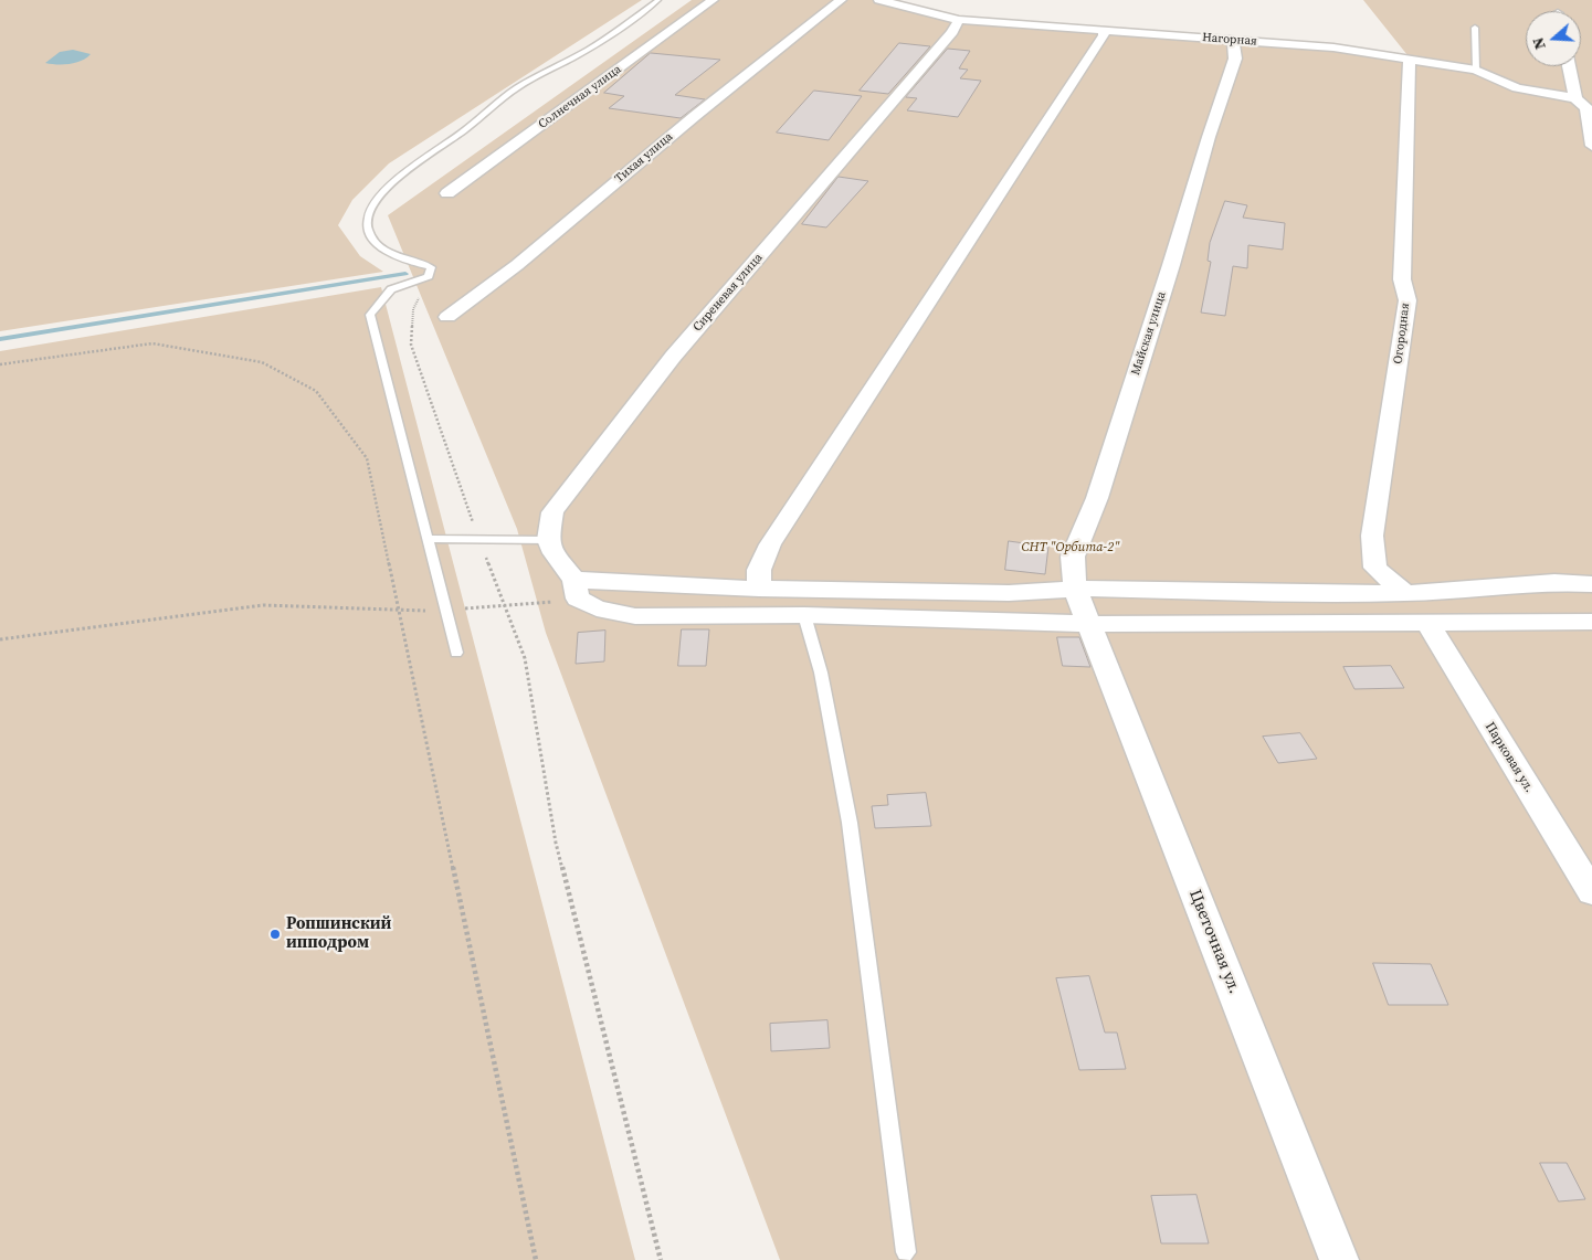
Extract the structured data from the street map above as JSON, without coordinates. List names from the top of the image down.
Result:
{
  "streets": {
    "street": [
      "Нагорная",
      "Солнечная улица",
      "Тихая улица",
      "Сиреневая улица",
      "Майская улица",
      "Огородная",
      "Парковая ул.",
      "Цветочная ул."
    ]
  },
  "crossings": [
    ["Нагорная", "Сиреневая улица"],
    ["Нагорная", "Майская улица"],
    ["Нагорная", "Огородная"],
    ["Майская улица", "Цветочная ул."]
  ],
  "parks": ["СНТ \"Орбита-2\""],
  "places": ["Ропшинский ипподром"],
  "north": "left"
}
